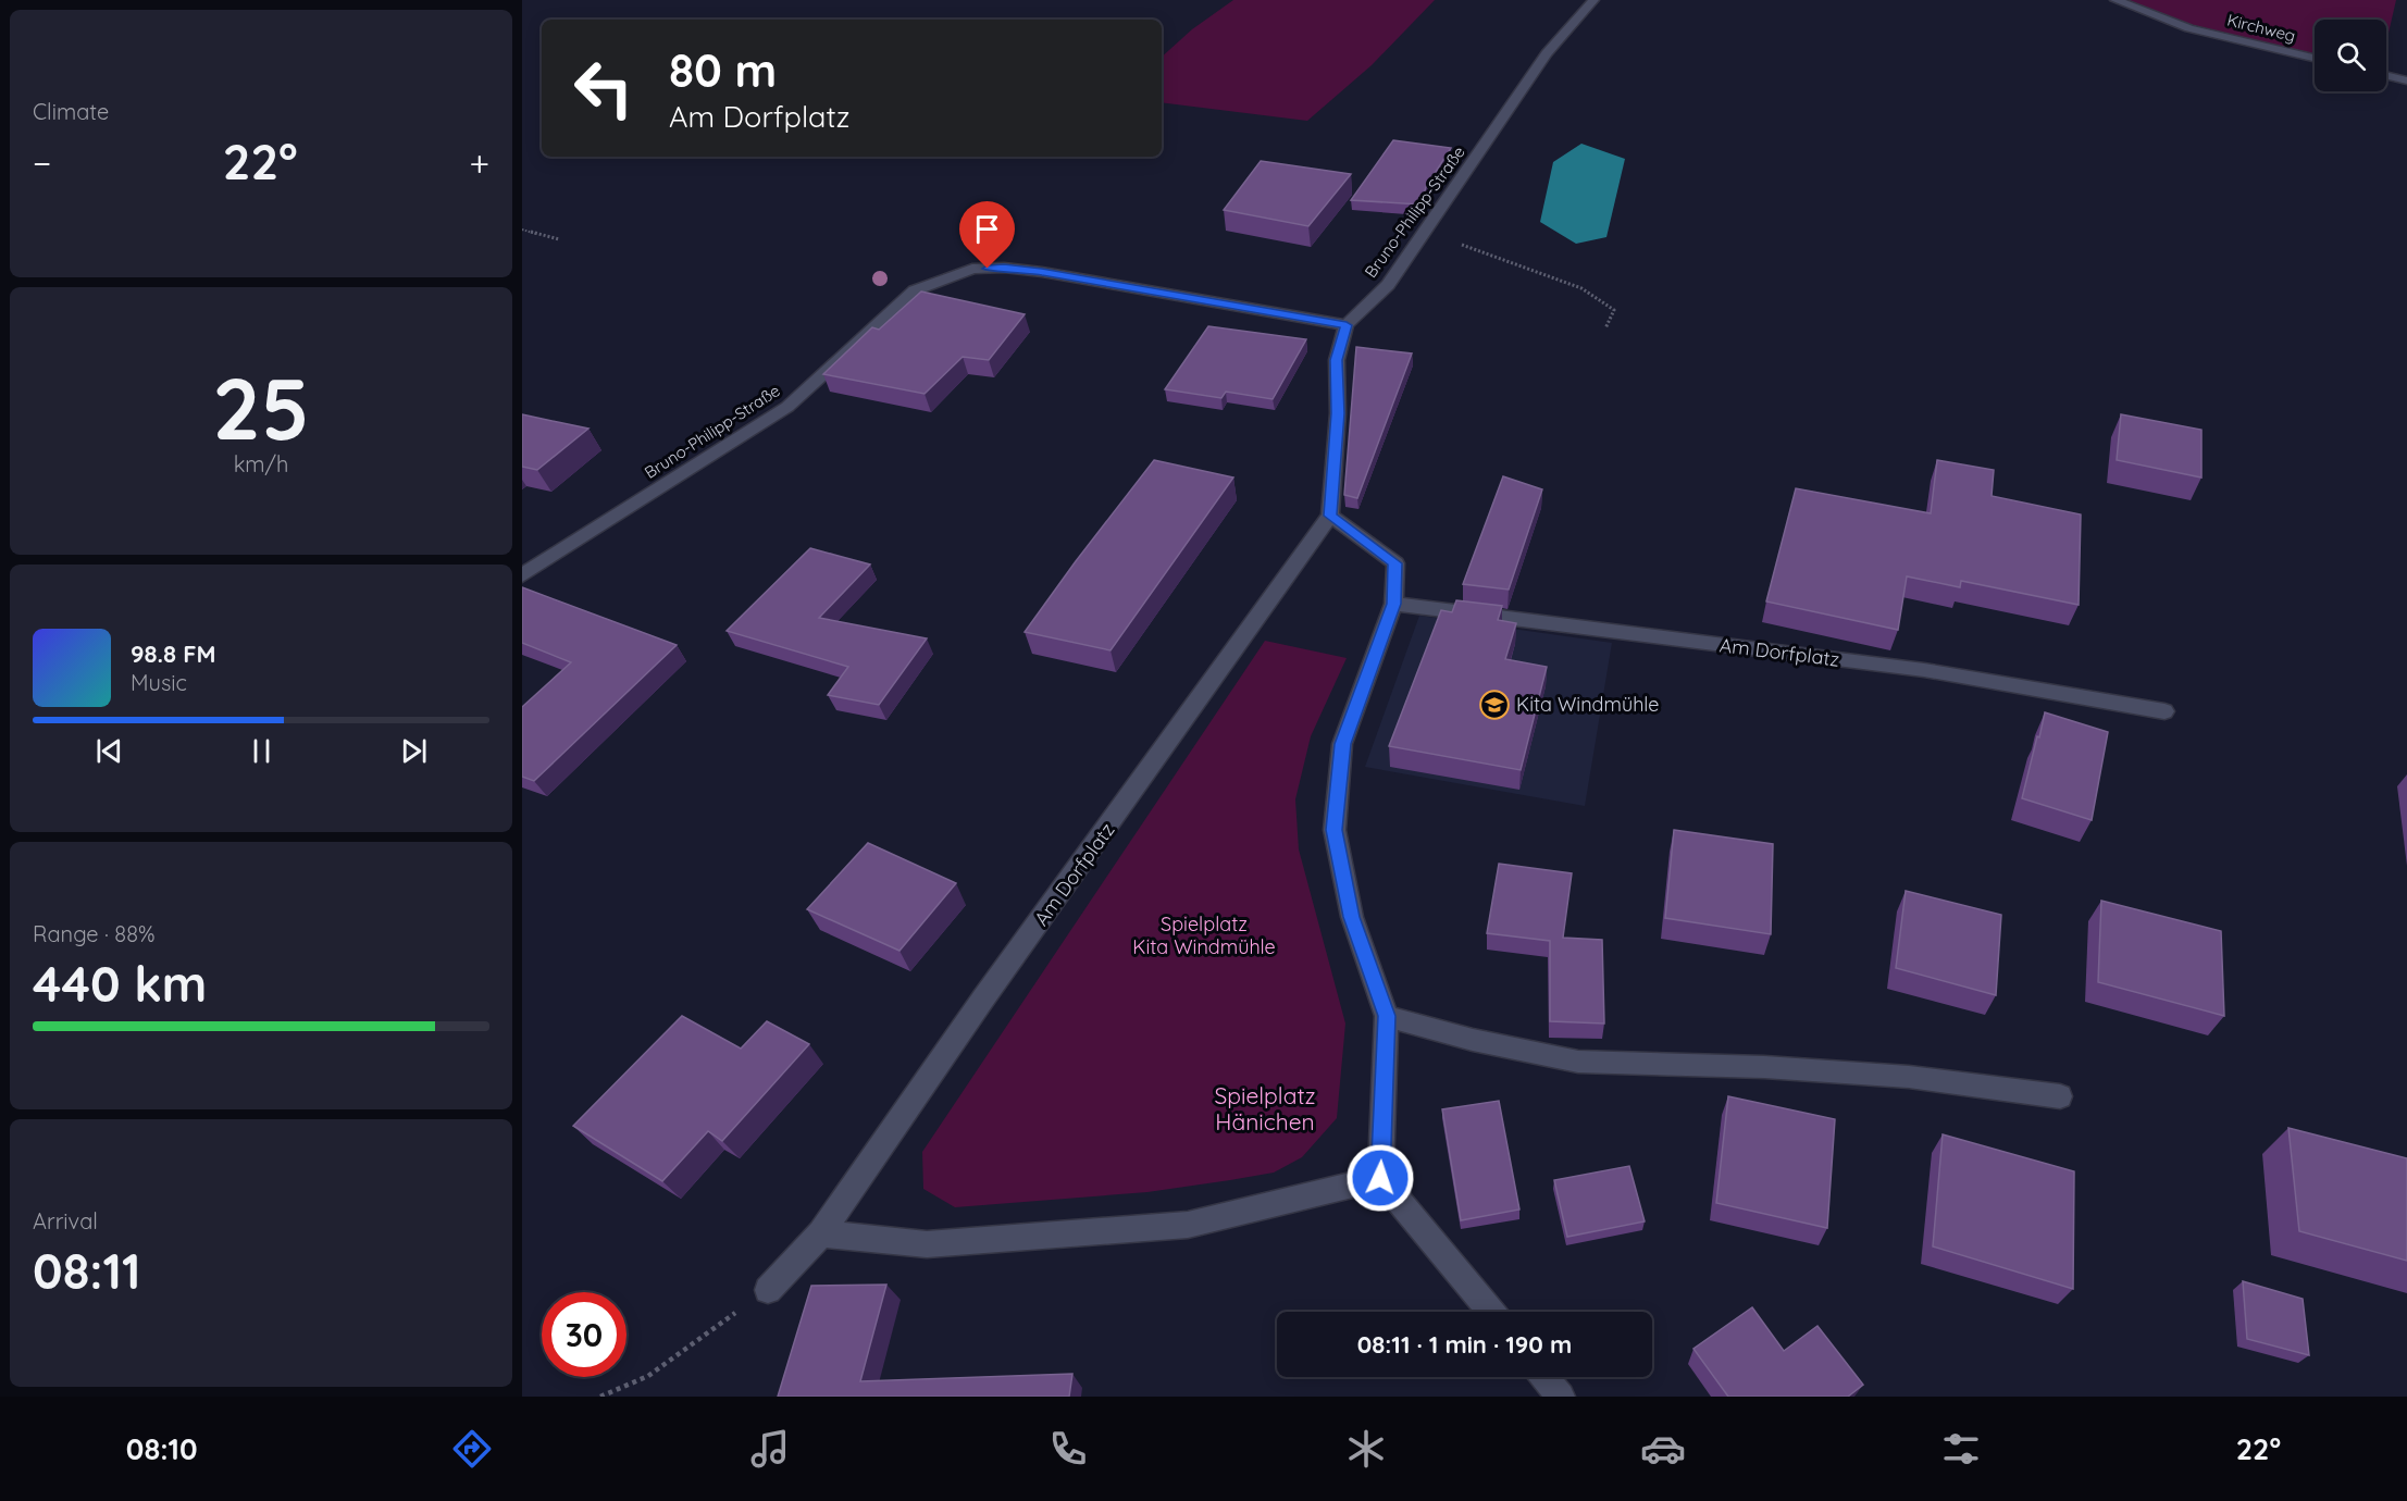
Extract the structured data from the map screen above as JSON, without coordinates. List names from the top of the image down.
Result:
{
  "streets": {
    "street": ["Kirchweg", "Bruno-Philipp-Straße", "Am Dorfplatz"]
  },
  "parks": ["Spielplatz Kita Windmühle", "Spielplatz Hänichen"],
  "places": {
    "school or university": ["Kita Windmühle"]
  },
  "page": {
    "tile": [
      "Climate",
      ["25", "km/h"],
      ["Range · 88%", "440 km"],
      ["Arrival", "08:11"]
    ],
    "turn": ["80 m", "Am Dorfplatz"],
    "heat": ["−", "22°", "+"],
    "song": ["98.8 FM", "Music"],
    "limit": "30",
    "trip": "08:11 · 1 min · 190 m",
    "tabs": ["08:10", "22°"]
  }
}
